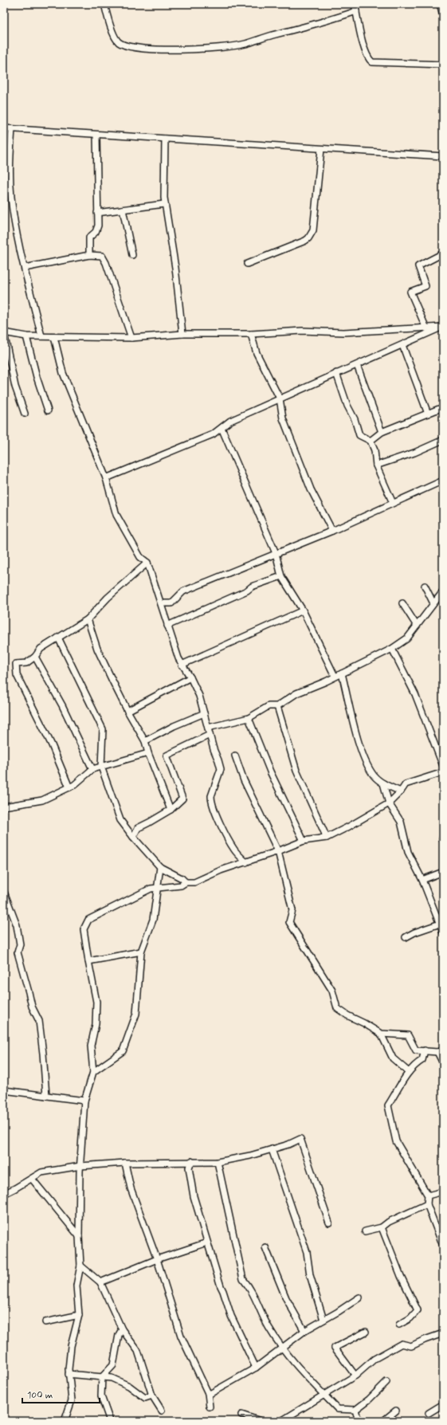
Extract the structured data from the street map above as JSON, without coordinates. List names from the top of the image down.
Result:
{
  "scale_bar": "100 m"
}
